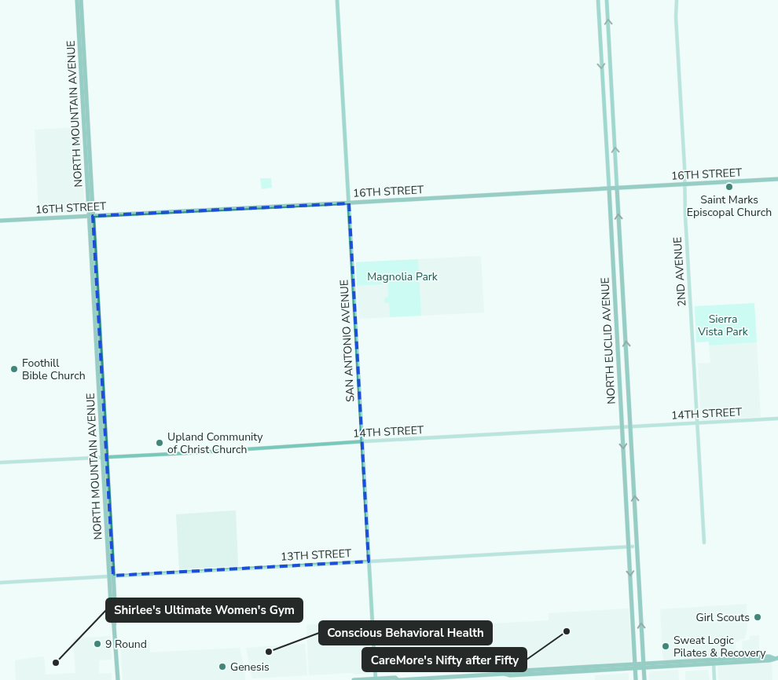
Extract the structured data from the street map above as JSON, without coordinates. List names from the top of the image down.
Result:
{
  "streets": {
    "main road": [
      "NORTH MOUNTAIN AVENUE",
      "16TH STREET",
      "SAN ANTONIO AVENUE",
      "NORTH EUCLID AVENUE"
    ],
    "street": ["2ND AVENUE", "14TH STREET", "13TH STREET"]
  },
  "crossings": [
    ["NORTH MOUNTAIN AVENUE", "16TH STREET"],
    ["NORTH MOUNTAIN AVENUE", "14TH STREET"],
    ["NORTH MOUNTAIN AVENUE", "13TH STREET"],
    ["16TH STREET", "2ND AVENUE"],
    ["16TH STREET", "SAN ANTONIO AVENUE"],
    ["16TH STREET", "NORTH EUCLID AVENUE"],
    ["2ND AVENUE", "14TH STREET"],
    ["SAN ANTONIO AVENUE", "14TH STREET"],
    ["SAN ANTONIO AVENUE", "13TH STREET"],
    ["NORTH EUCLID AVENUE", "14TH STREET"],
    ["NORTH EUCLID AVENUE", "13TH STREET"]
  ],
  "parks": ["Magnolia Park", "Sierra Vista Park"],
  "places": [
    "Saint Marks Episcopal Church",
    "Foothill Bible Church",
    "Upland Community of Christ Church",
    "Girl Scouts",
    "CareMore's Nifty after Fifty",
    "9 Round",
    "Sweat Logic Pilates & Recovery",
    "Conscious Behavioral Health",
    "Shirlee's Ultimate Women's Gym",
    "Genesis"
  ]
}
